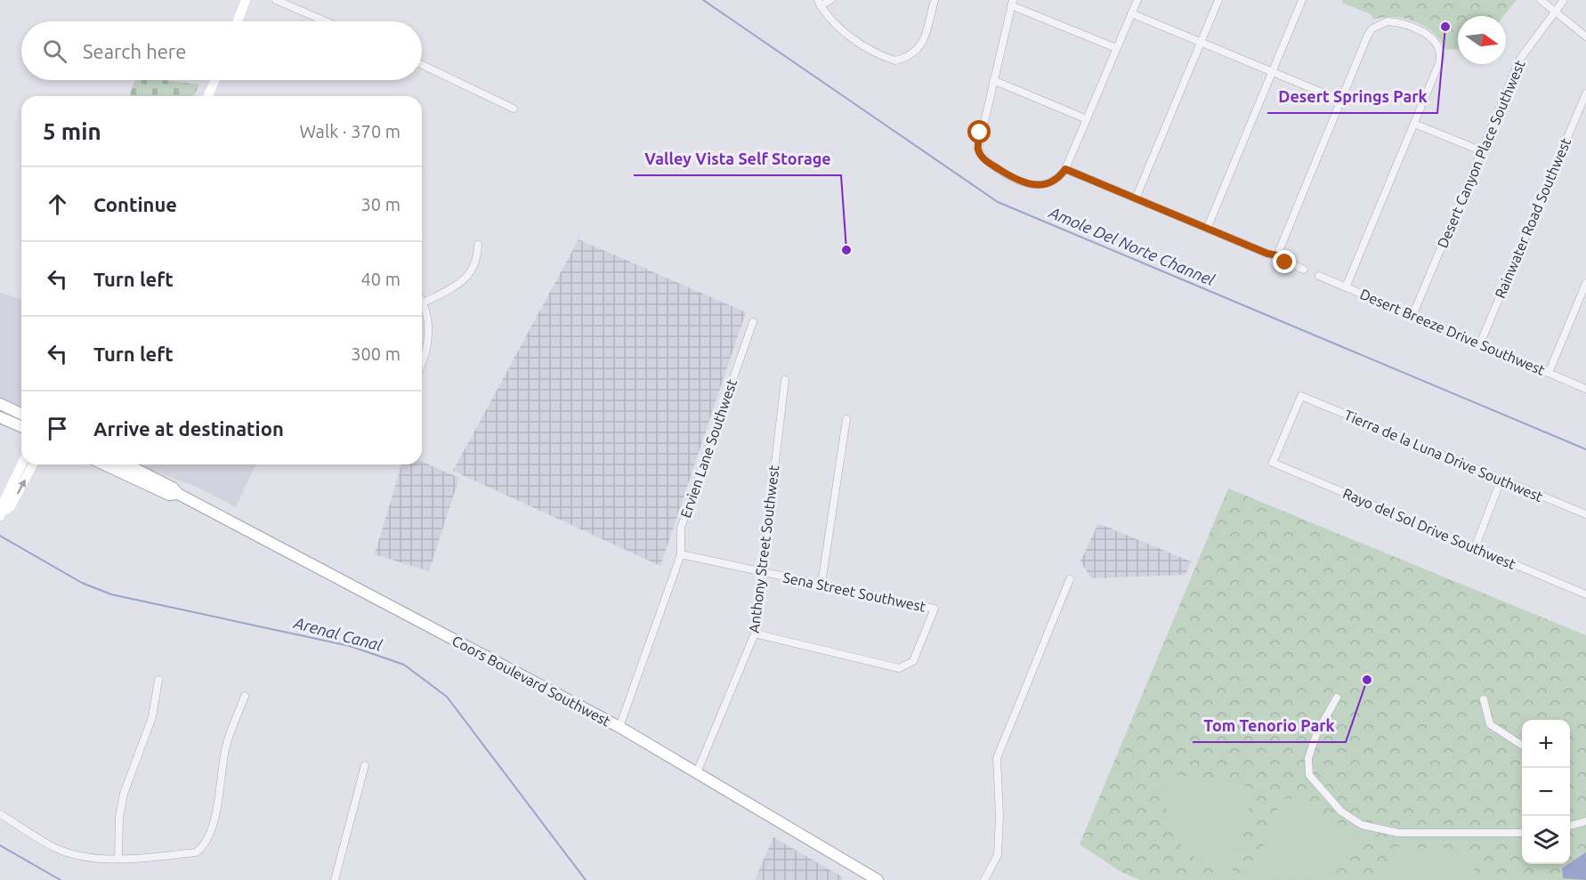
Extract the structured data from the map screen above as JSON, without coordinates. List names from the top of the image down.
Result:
{
  "streets": {
    "main road": ["Coors Boulevard Southwest"],
    "street": [
      "Desert Canyon Place Southwest",
      "Rainwater Road Southwest",
      "Desert Breeze Drive Southwest",
      "Ervien Lane Southwest",
      "Tierra de la Luna Drive Southwest",
      "Rayo del Sol Drive Southwest",
      "Anthony Street Southwest",
      "Sena Street Southwest"
    ]
  },
  "crossings": [
    ["Desert Canyon Place Southwest", "Desert Breeze Drive Southwest"],
    ["Rainwater Road Southwest", "Desert Breeze Drive Southwest"],
    ["Ervien Lane Southwest", "Sena Street Southwest"],
    ["Ervien Lane Southwest", "Coors Boulevard Southwest"],
    ["Tierra de la Luna Drive Southwest", "Rayo del Sol Drive Southwest"],
    ["Anthony Street Southwest", "Sena Street Southwest"],
    ["Anthony Street Southwest", "Coors Boulevard Southwest"]
  ],
  "water": ["Amole Del Norte Channel", "Arenal Canal"],
  "places": ["Desert Springs Park", "Valley Vista Self Storage", "Tom Tenorio Park"],
  "north": "right",
  "page": {
    "search": "Search here",
    "heading": ["5 min", "Walk · 370 m"],
    "list": [
      ["Continue", "30 m"],
      ["Turn left", "40 m"],
      ["Turn left", "300 m"],
      "Arrive at destination"
    ],
    "map_buttons": ["+", "−"]
  }
}
